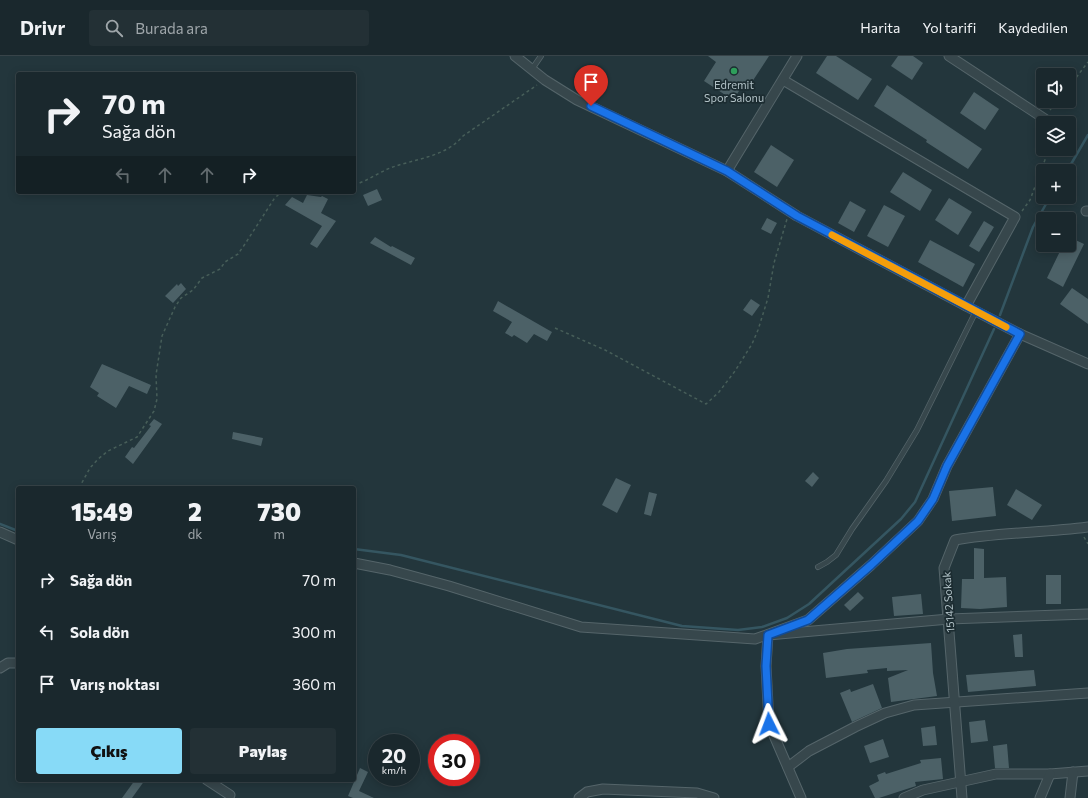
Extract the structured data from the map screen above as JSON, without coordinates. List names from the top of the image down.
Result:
{
  "streets": {
    "street": ["15142 Sokak"]
  },
  "places": ["Edremit Spor Salonu"],
  "page": {
    "header": "Drivr",
    "search": "Burada ara",
    "nav": ["Harita", "Yol tarifi", "Kaydedilen"],
    "map_buttons": ["+", "−"],
    "turn": ["70 m", "Sağa dön"],
    "eta": [
      "15:49",
      "Varış",
      "2",
      "dk",
      "730",
      "m"
    ],
    "list": [
      {
        "name": "Sağa dön",
        "value": "70 m"
      },
      {
        "name": "Sola dön",
        "value": "300 m"
      },
      {
        "name": "Varış noktası",
        "value": "360 m"
      }
    ],
    "buttons": ["Çıkış", "Paylaş"],
    "speed": "20 km/h",
    "limit": "30"
  }
}
